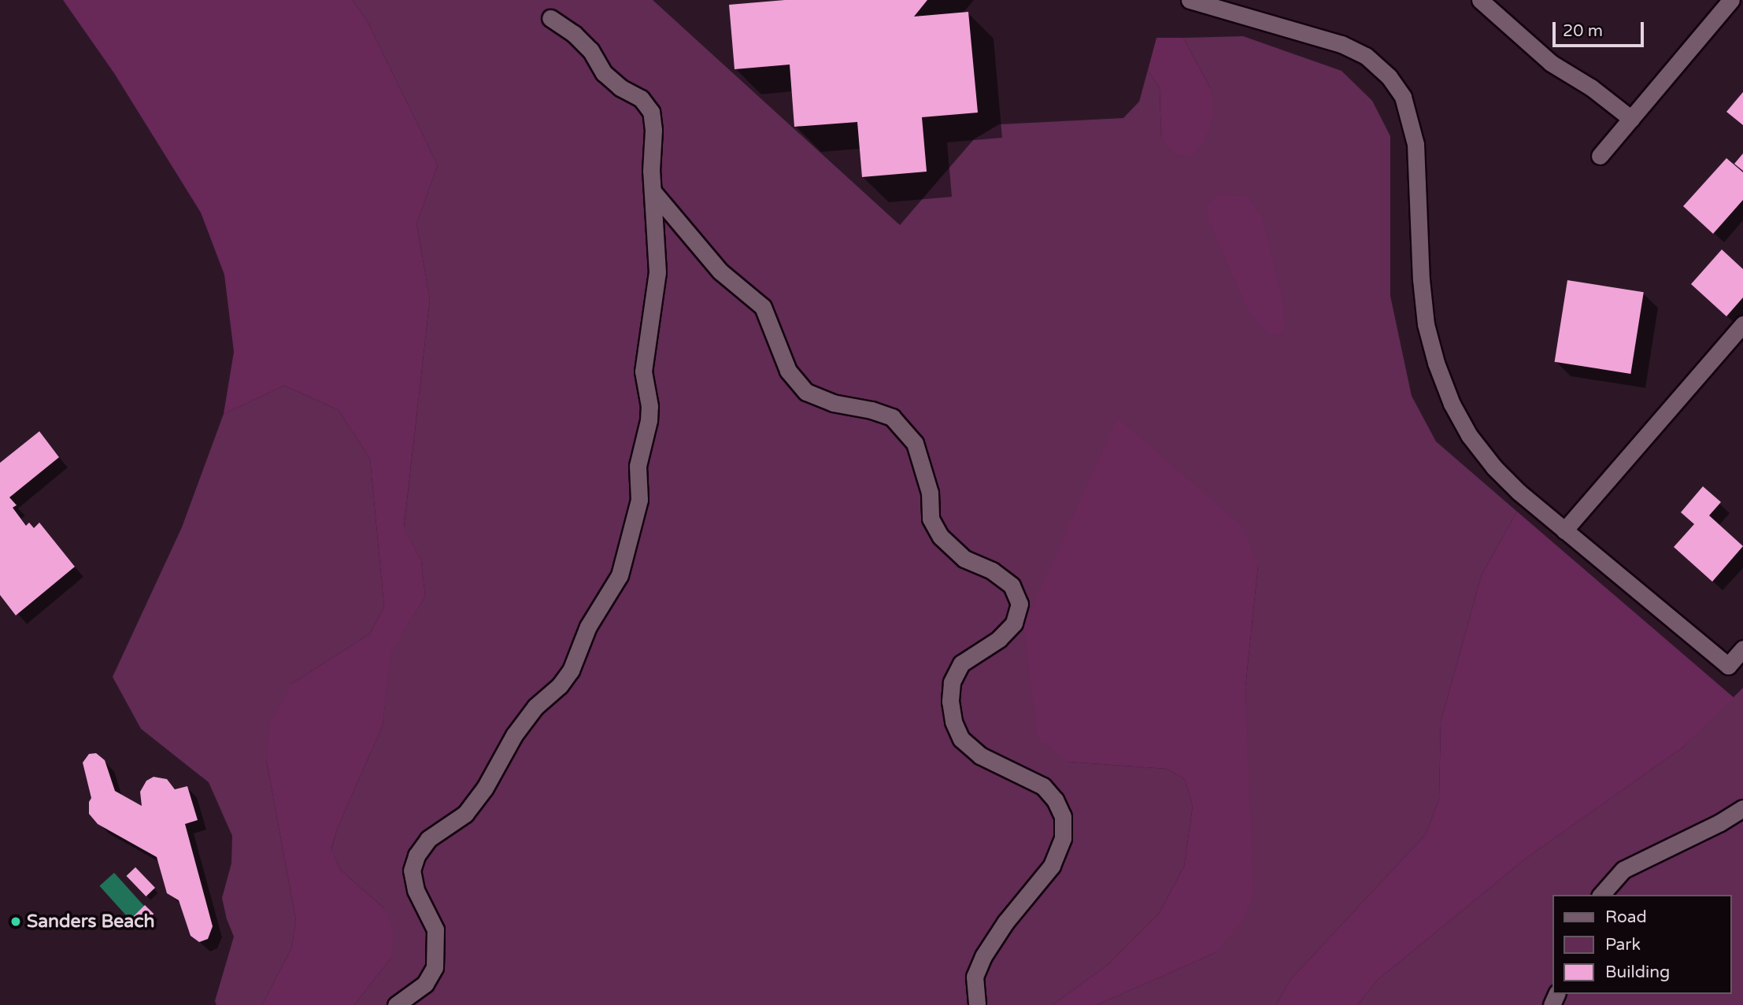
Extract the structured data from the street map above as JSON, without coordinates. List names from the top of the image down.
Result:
{
  "places": ["Sanders Beach"],
  "legend": ["Road", "Park", "Building"],
  "scale_bar": "20 m"
}
